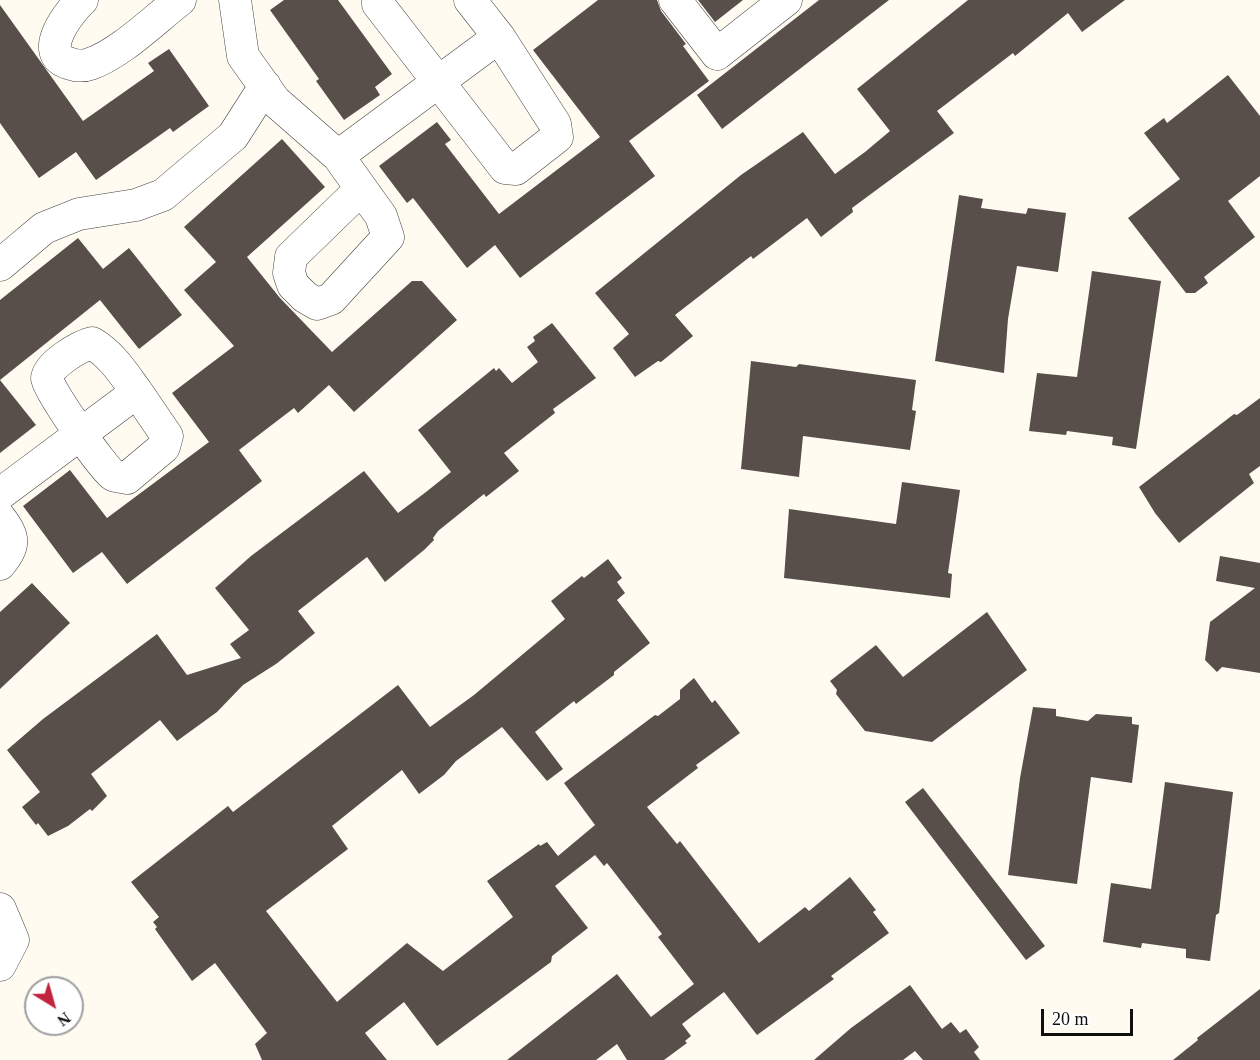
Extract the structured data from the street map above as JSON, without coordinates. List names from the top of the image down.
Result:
{
  "scale_bar": "20 m",
  "north": "bottom right"
}
